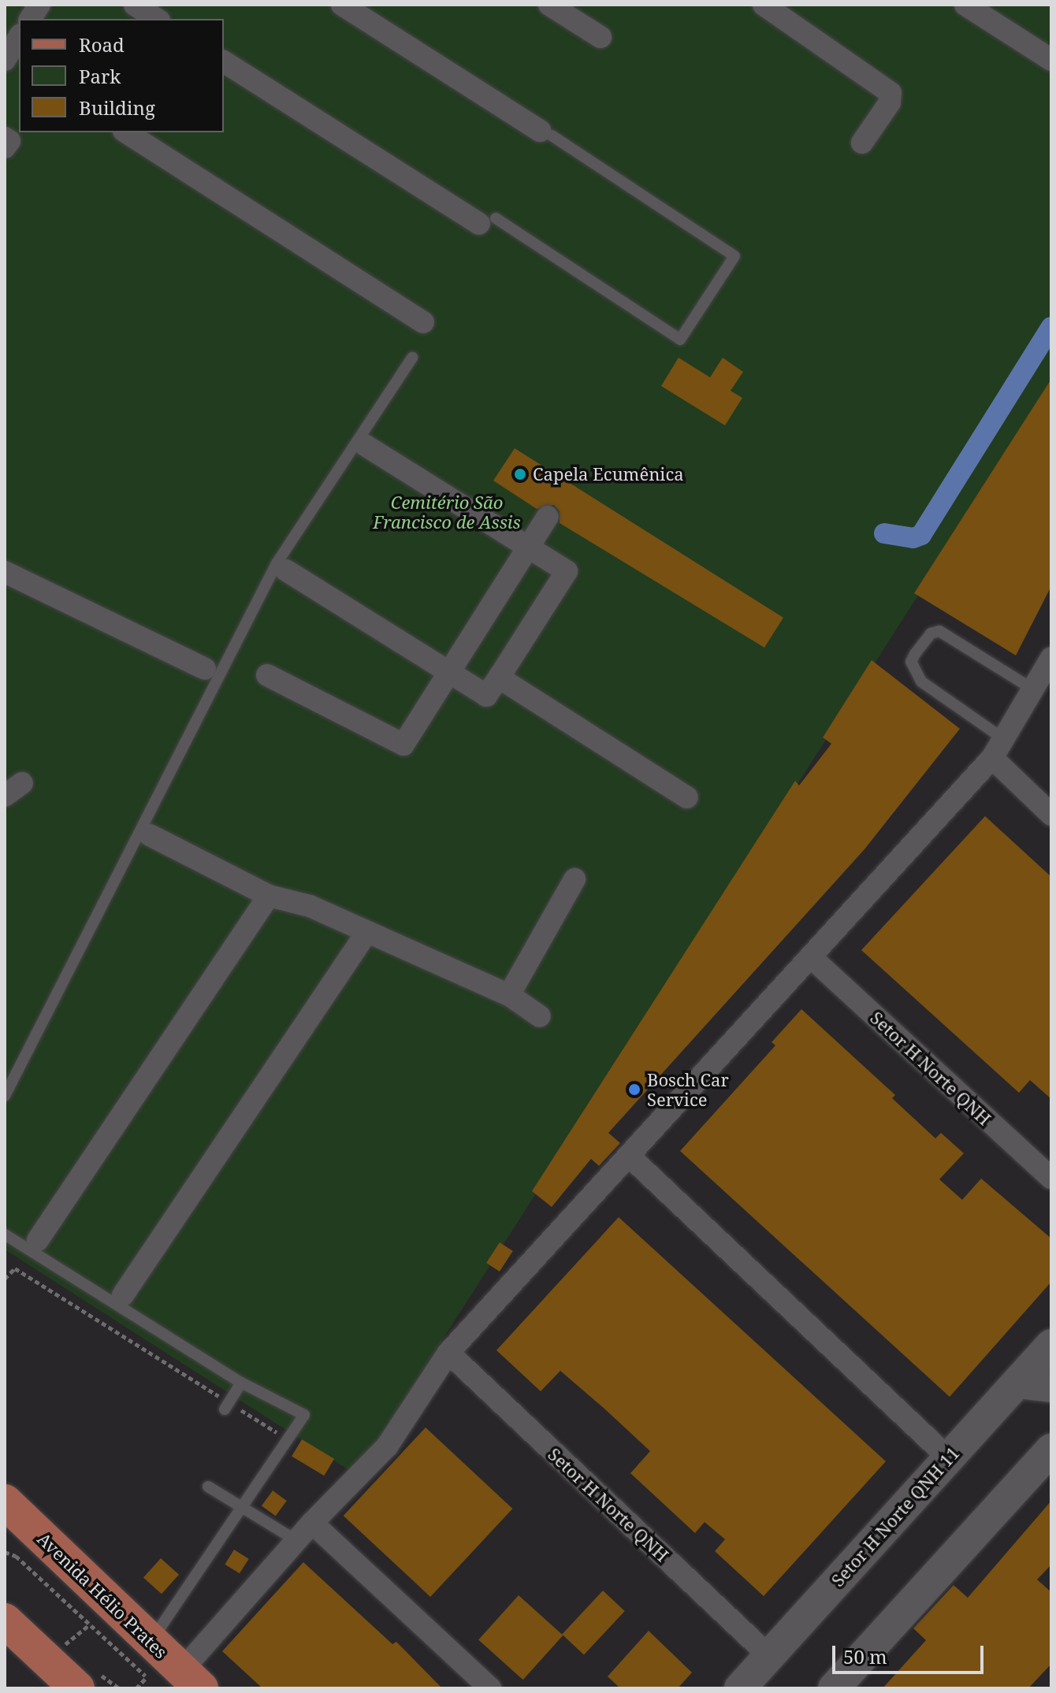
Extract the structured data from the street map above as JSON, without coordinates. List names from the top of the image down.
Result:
{
  "streets": {
    "main road": ["Avenida Hélio Prates"],
    "street": ["Setor H Norte QNH", "Setor H Norte QNH 11"]
  },
  "crossings": [
    ["Setor H Norte QNH", "Setor H Norte QNH 11"]
  ],
  "parks": ["Cemitério São Francisco de Assis"],
  "places": ["Capela Ecumênica", "Bosch Car Service"],
  "legend": ["Road", "Park", "Building"],
  "scale_bar": "50 m"
}
